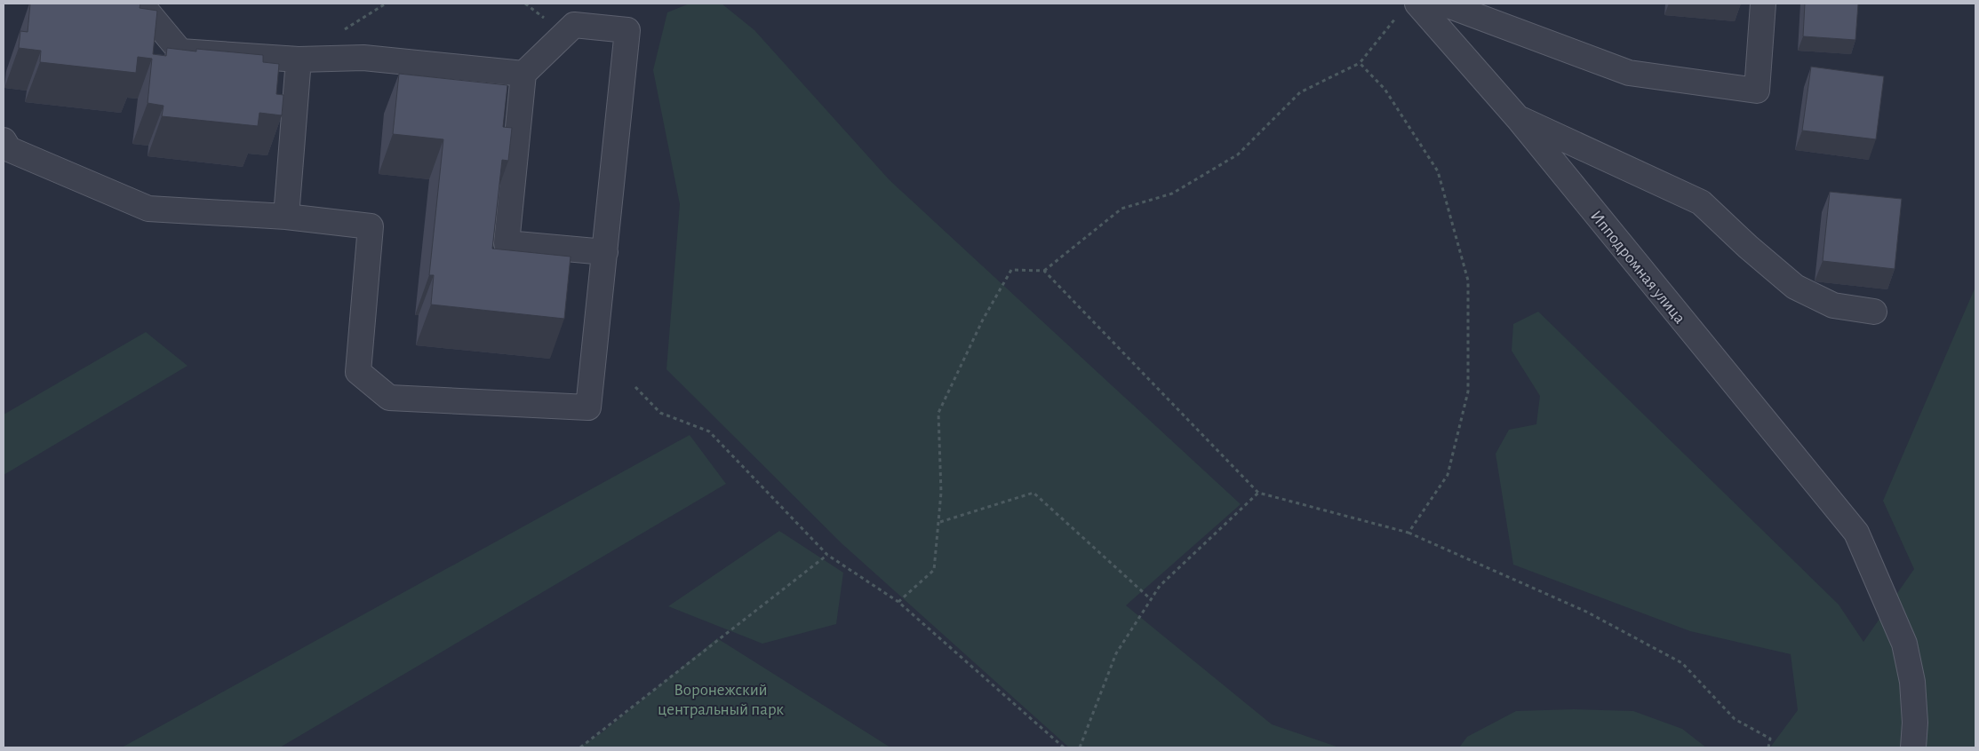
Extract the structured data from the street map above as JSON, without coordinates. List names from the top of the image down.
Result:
{
  "streets": {
    "street": ["Ипподромная улица"]
  },
  "parks": ["Воронежский центральный парк"]
}
